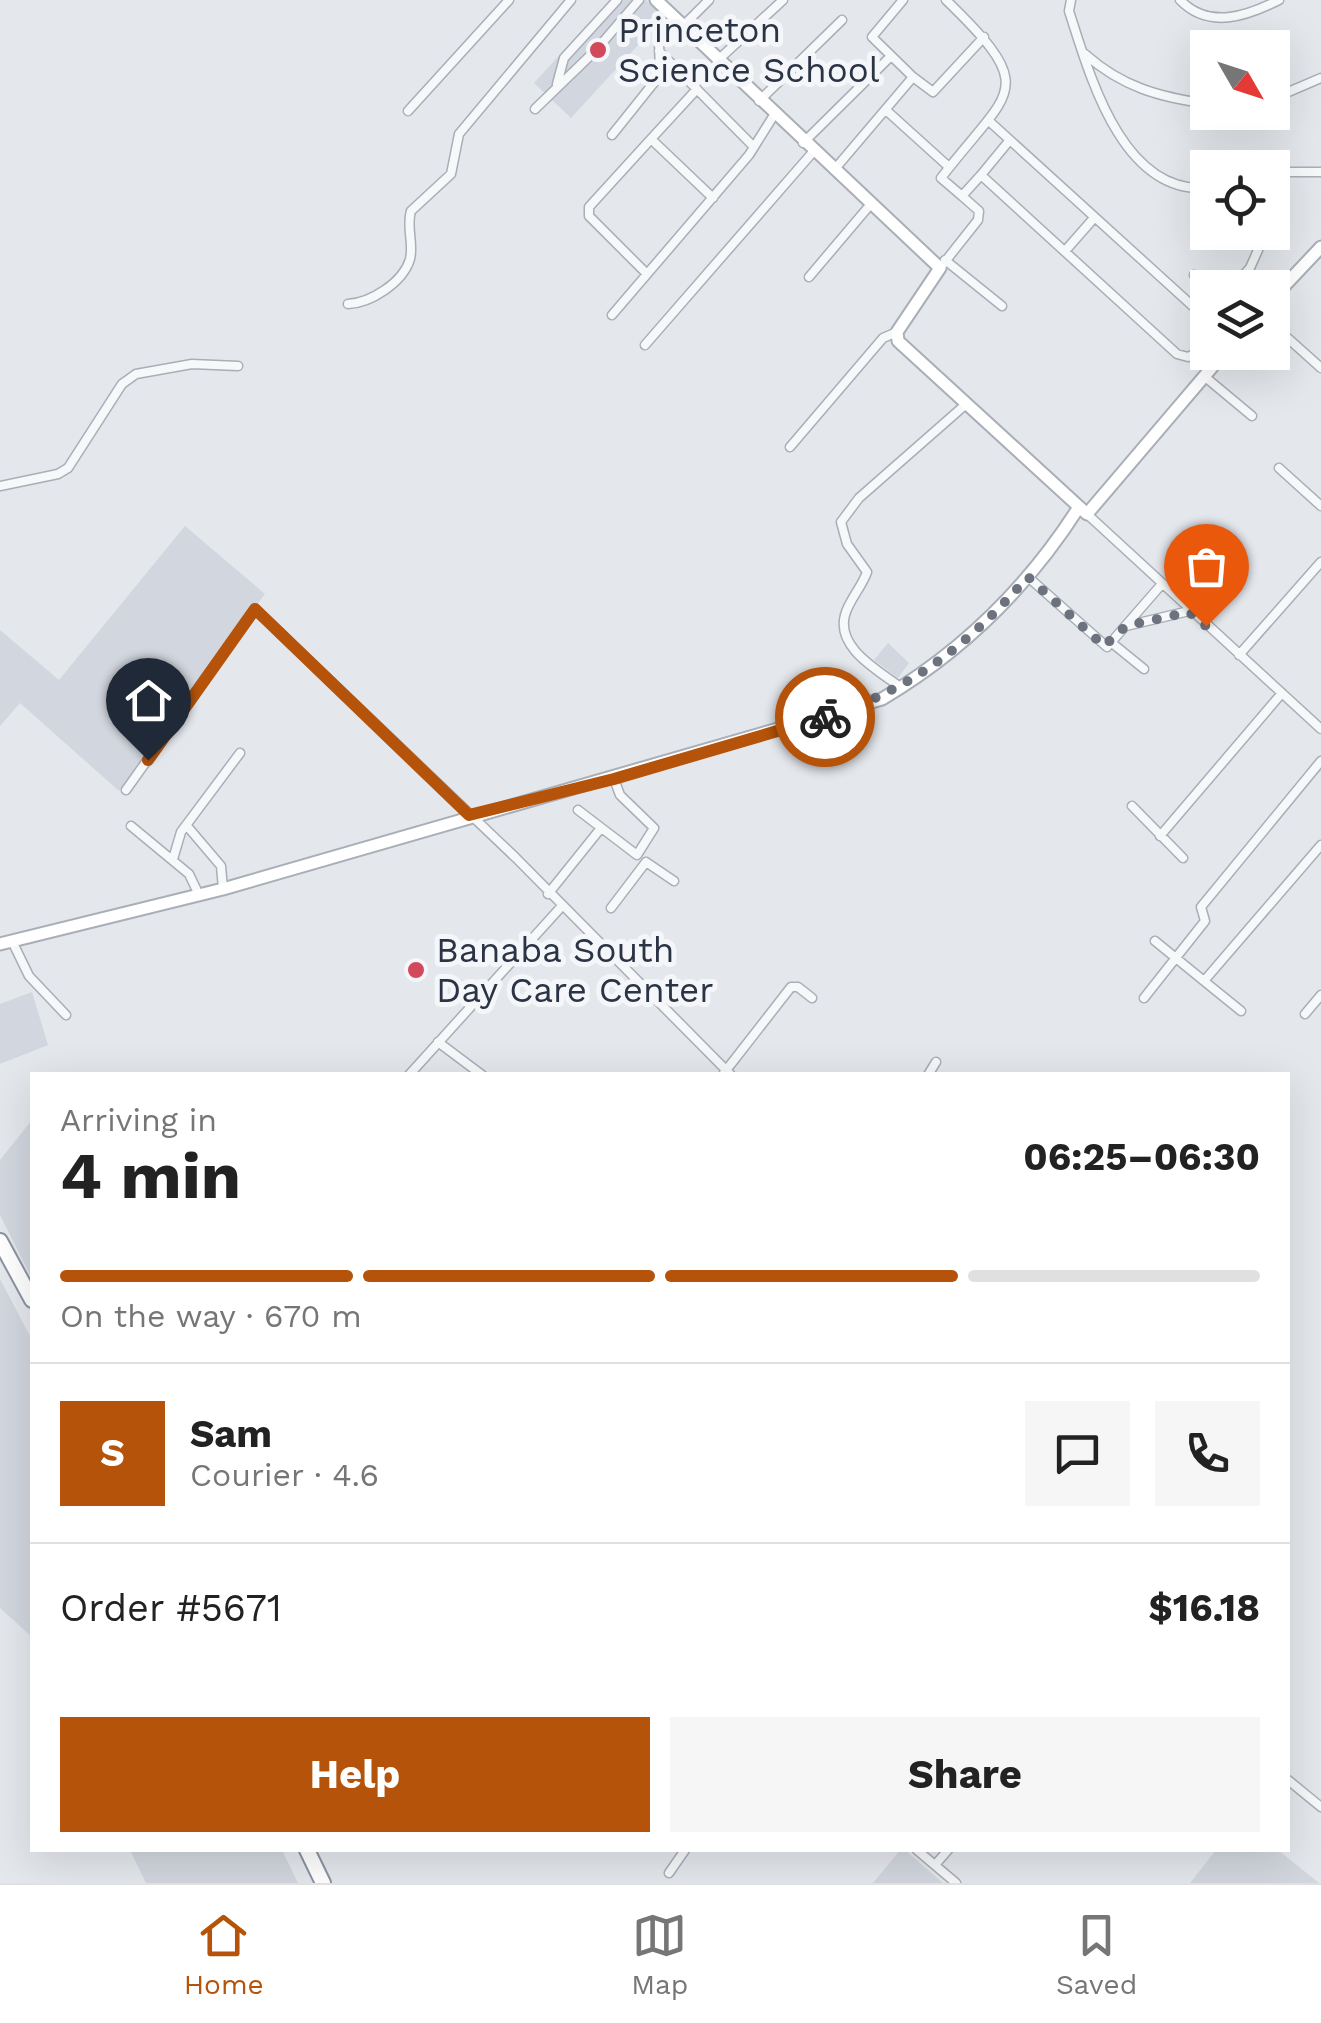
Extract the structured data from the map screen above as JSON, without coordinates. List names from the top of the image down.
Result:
{
  "places": ["Princeton Science School", "Banaba South Day Care Center"],
  "north": "bottom right",
  "page": {
    "heading": ["4 min", "Arriving in", "06:25–06:30"],
    "panel": [
      "Sam",
      "Courier · 4.6",
      "Order #5671",
      "$16.18"
    ],
    "bar": "On the way · 670 m",
    "round": "S",
    "buttons": ["Help", "Share"],
    "tabs": ["Home", "Map", "Saved"]
  }
}
